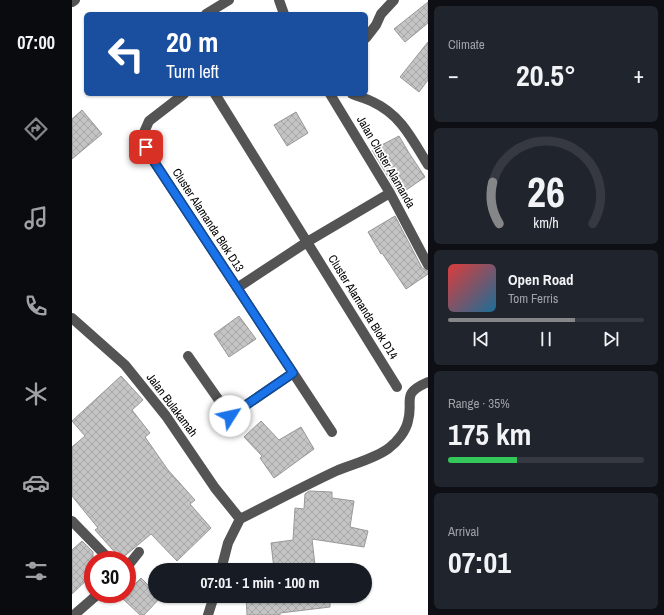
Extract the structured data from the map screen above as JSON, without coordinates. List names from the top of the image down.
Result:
{
  "streets": {
    "street": [
      "Jalan Cluster Alamanda",
      "Cluster Alamanda Blok D13",
      "Cluster Alamanda Blok D14",
      "Jalan Bulakamah"
    ]
  },
  "page": {
    "tabs": "07:00",
    "tile": [
      "Climate",
      ["Range · 35%", "175 km"],
      ["Arrival", "07:01"]
    ],
    "turn": ["20 m", "Turn left"],
    "heat": ["−", "20.5°", "+"],
    "song": ["Open Road", "Tom Ferris"],
    "limit": "30",
    "trip": "07:01 · 1 min · 100 m",
    "gauge": ["26", "km/h"]
  }
}
